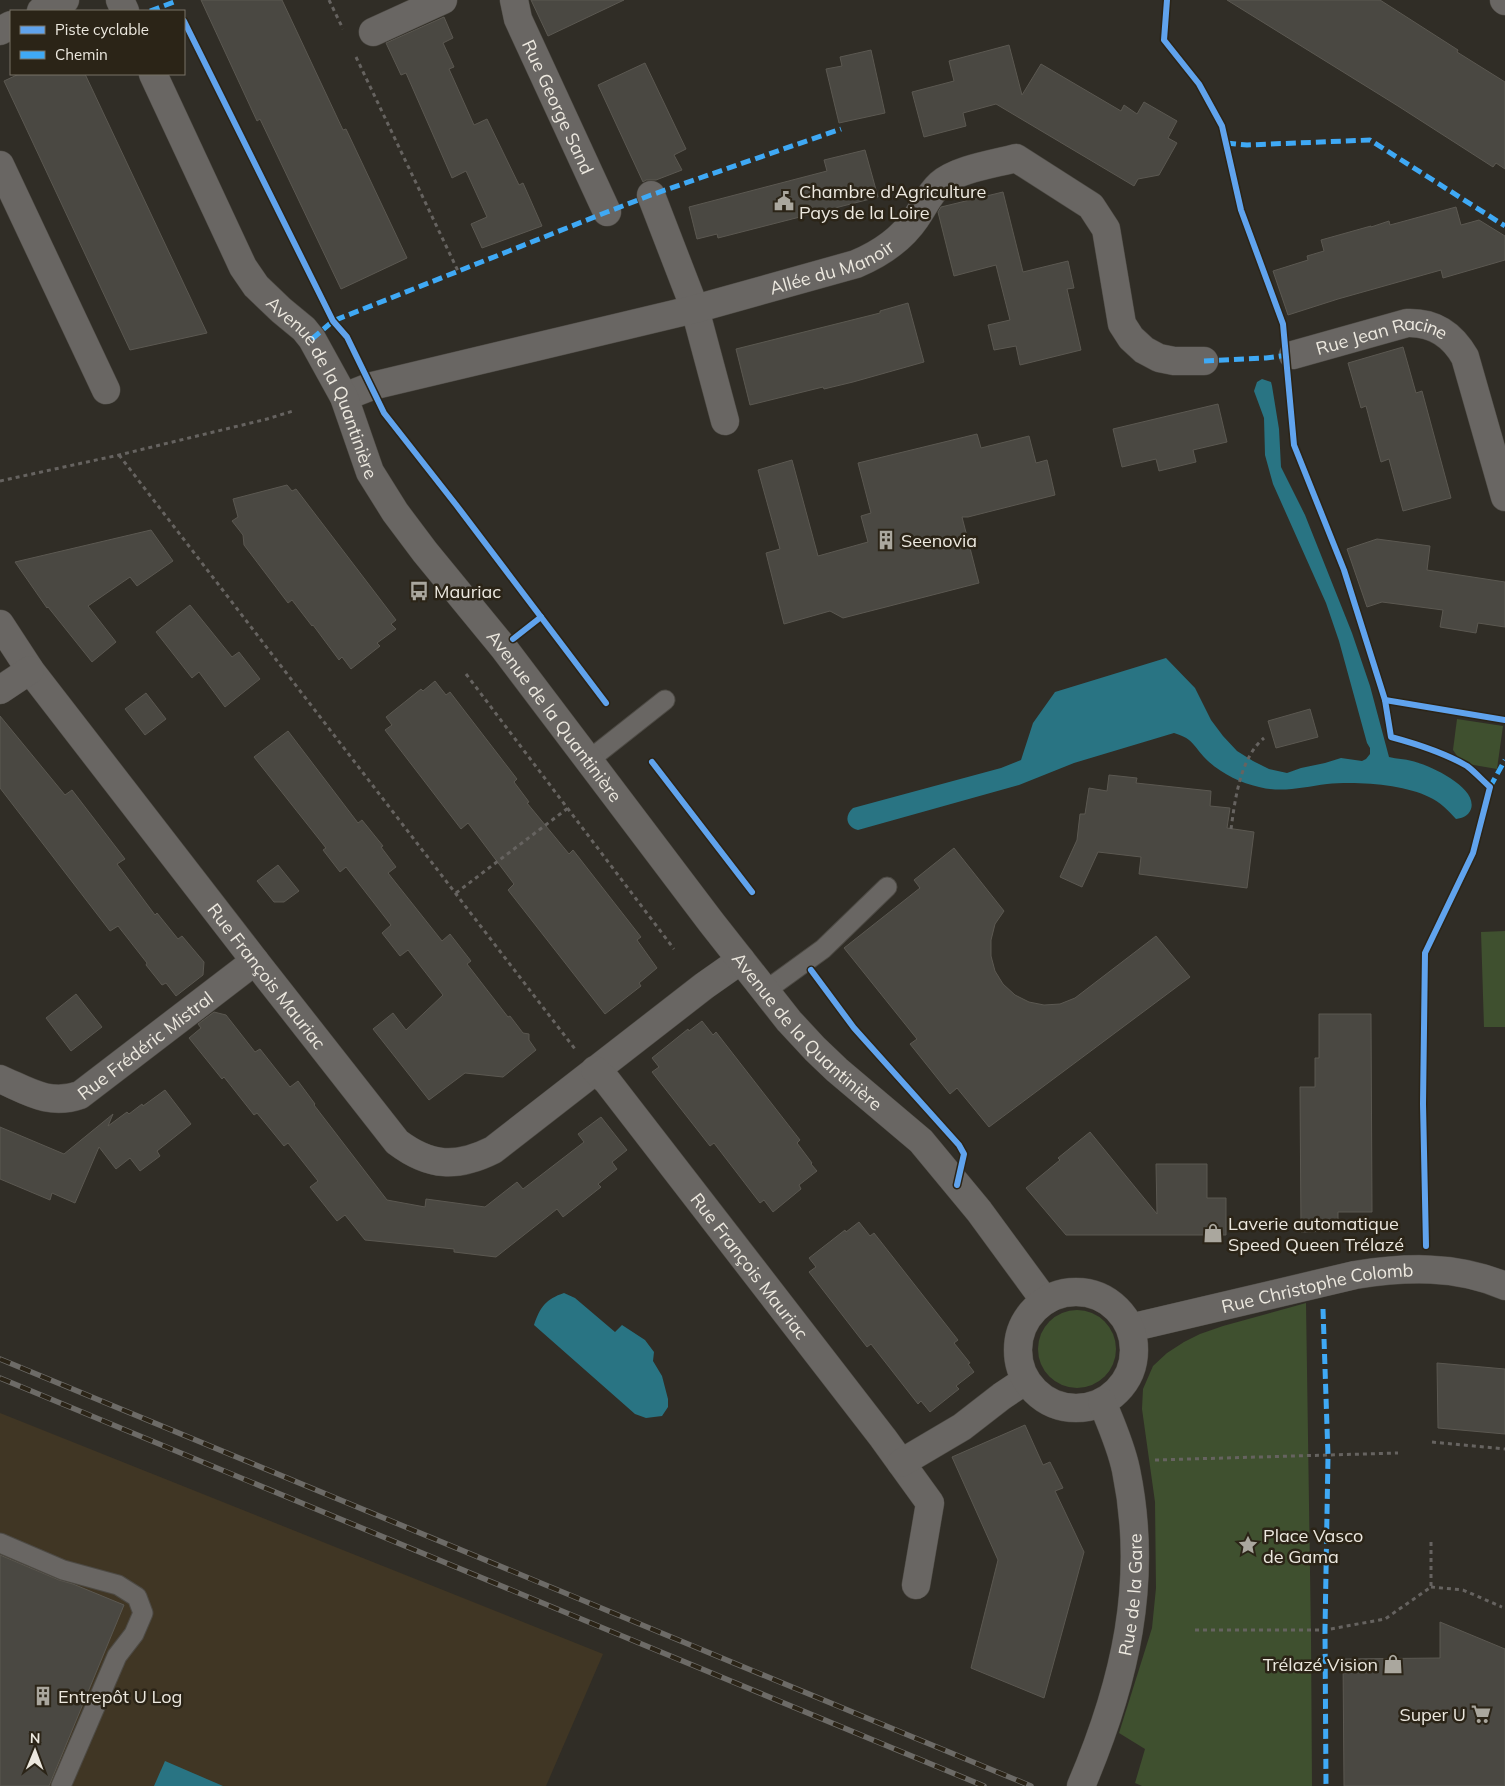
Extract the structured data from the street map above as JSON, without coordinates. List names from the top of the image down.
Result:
{
  "streets": {
    "street": [
      "Rue George Sand",
      "Allée du Manoir",
      "Rue Jean Racine",
      "Avenue de la Quantinière",
      "Rue François Mauriac",
      "Rue Frédéric Mistral",
      "Rue Christophe Colomb",
      "Rue de la Gare"
    ]
  },
  "crossings": [
    ["Avenue de la Quantinière", "Rue François Mauriac"],
    ["Avenue de la Quantinière", "Rue Christophe Colomb"],
    ["Avenue de la Quantinière", "Rue de la Gare"],
    ["Rue François Mauriac", "Rue Frédéric Mistral"],
    ["Rue Christophe Colomb", "Rue de la Gare"]
  ],
  "places": {
    "public building": ["Chambre d'Agriculture Pays de la Loire"],
    "building": ["Seenovia", "Entrepôt U Log"],
    "bus stop": ["Mauriac"],
    "shop": ["Laverie automatique Speed Queen Trélazé", "Trélazé Vision"],
    "place": ["Place Vasco de Gama"],
    "supermarket": ["Super U"]
  },
  "legend": ["Piste cyclable", "Chemin"],
  "north": "top"
}
